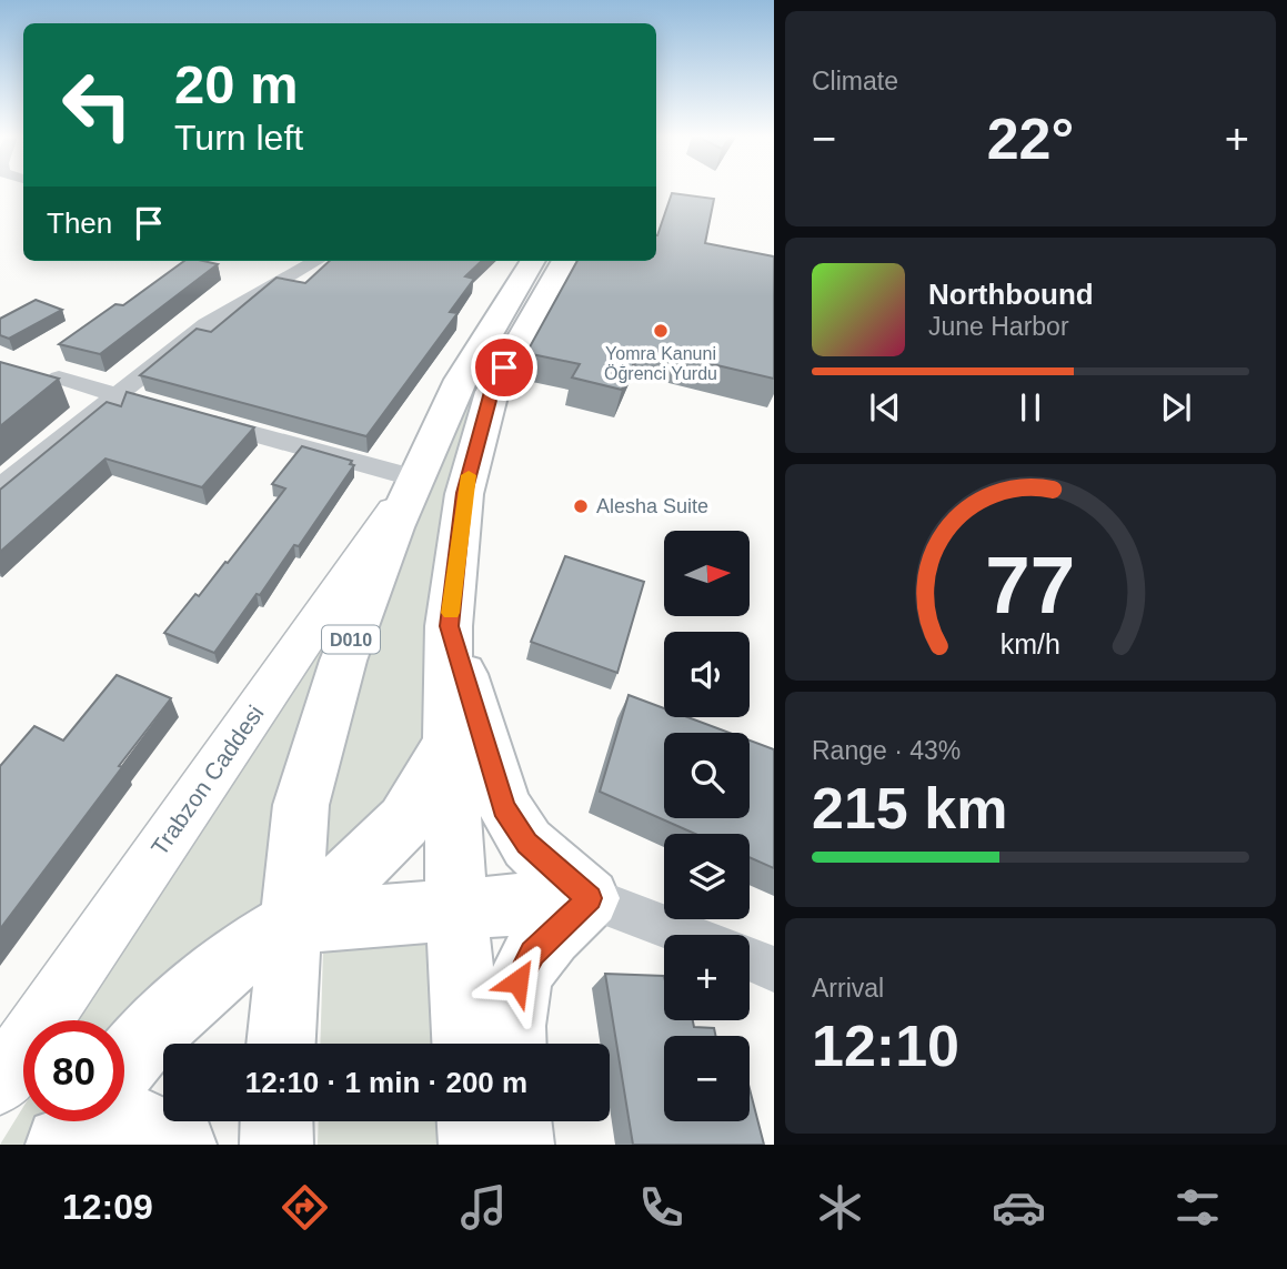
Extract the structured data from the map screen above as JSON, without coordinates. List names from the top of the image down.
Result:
{
  "streets": {
    "highway": ["D010"],
    "main road": ["Trabzon Caddesi"]
  },
  "crossings": [
    ["D010", "Trabzon Caddesi"]
  ],
  "places": ["Yomra Kanuni Öğrenci Yurdu", "Alesha Suite"],
  "north": "right",
  "page": {
    "tile": [
      "Climate",
      ["Range · 43%", "215 km"],
      ["Arrival", "12:10"]
    ],
    "turn": ["20 m", "Turn left"],
    "heat": ["−", "22°", "+"],
    "then": "Then",
    "song": ["Northbound", "June Harbor"],
    "map_buttons": ["+", "−"],
    "limit": "80",
    "trip": "12:10 · 1 min · 200 m",
    "tabs": "12:09",
    "gauge": ["77", "km/h"]
  }
}
